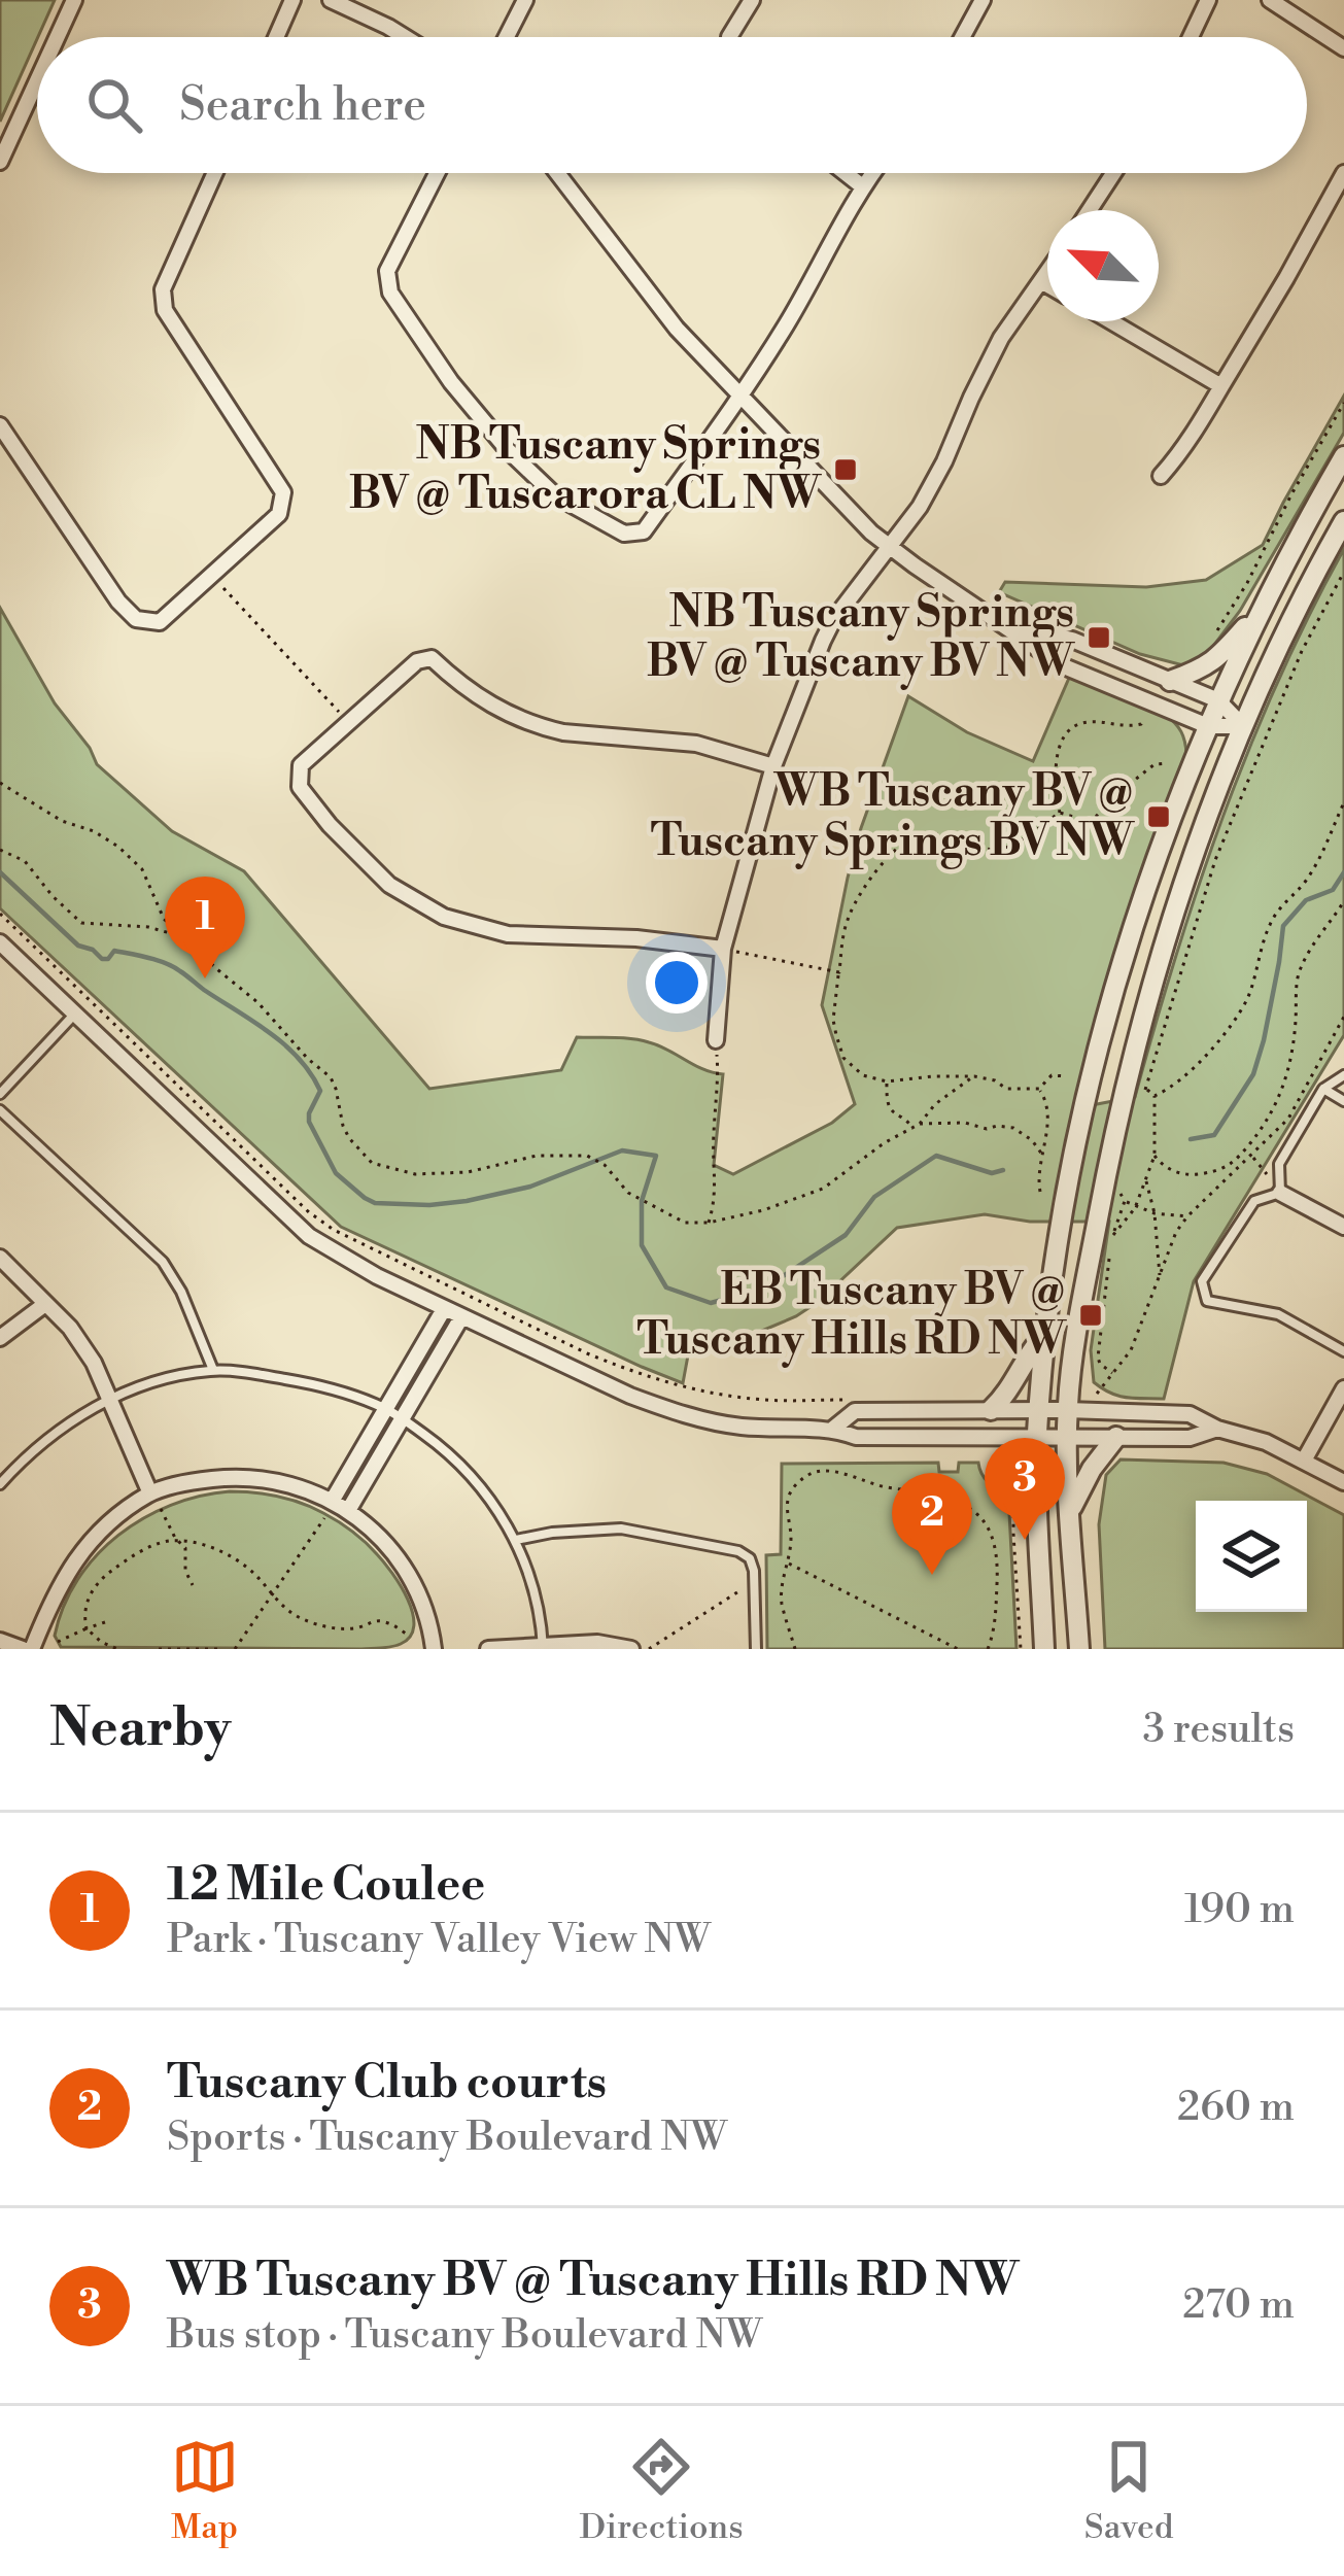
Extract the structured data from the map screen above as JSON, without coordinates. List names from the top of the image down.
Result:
{
  "places": {
    "transit": [
      "NB Tuscany Springs BV @ Tuscarora CL NW",
      "NB Tuscany Springs BV @ Tuscany BV NW",
      "WB Tuscany BV @ Tuscany Springs BV NW",
      "EB Tuscany BV @ Tuscany Hills RD NW"
    ]
  },
  "north": "top left",
  "page": {
    "search": "Search here",
    "pins": ["1", "3", "2"],
    "heading": ["Nearby", "3 results"],
    "list": [
      {
        "mark": "1",
        "name": "12 Mile Coulee",
        "note": "Park · Tuscany Valley View NW",
        "value": "190 m"
      },
      {
        "mark": "2",
        "name": "Tuscany Club courts",
        "note": "Sports · Tuscany Boulevard NW",
        "value": "260 m"
      },
      {
        "mark": "3",
        "name": "WB Tuscany BV @ Tuscany Hills RD NW",
        "note": "Bus stop · Tuscany Boulevard NW",
        "value": "270 m"
      }
    ],
    "nav": ["Map", "Directions", "Saved"]
  }
}
